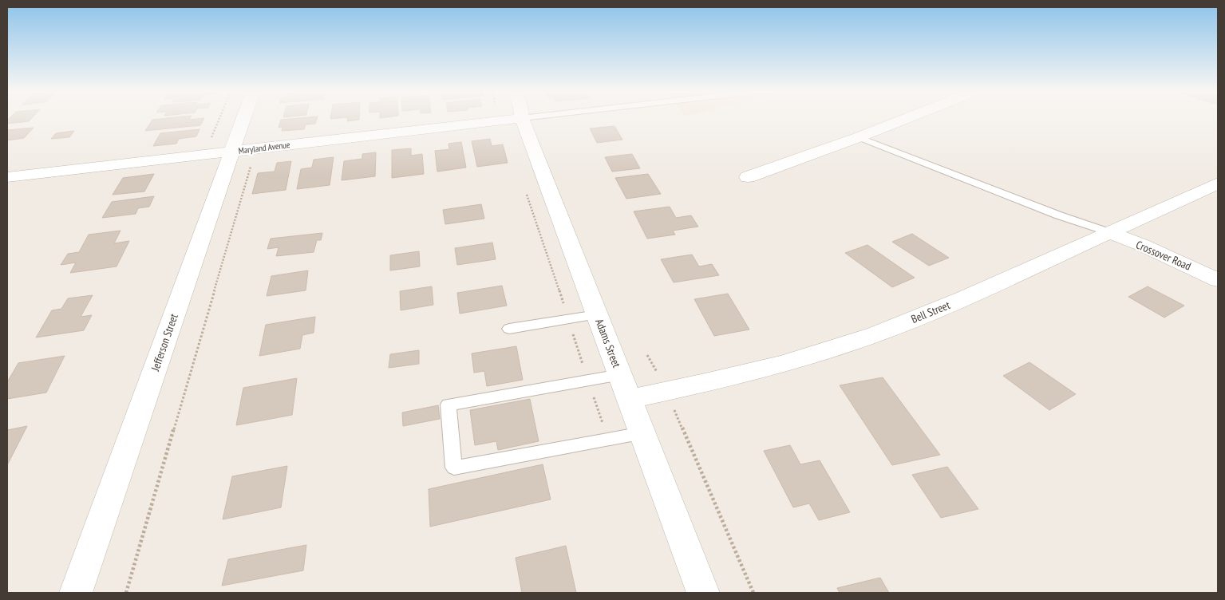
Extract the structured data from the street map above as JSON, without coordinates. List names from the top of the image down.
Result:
{
  "streets": {
    "street": [
      "Maryland Avenue",
      "Crossover Road",
      "Bell Street",
      "Jefferson Street",
      "Adams Street"
    ]
  },
  "crossings": [
    ["Maryland Avenue", "Jefferson Street"],
    ["Crossover Road", "Bell Street"],
    ["Bell Street", "Adams Street"]
  ]
}
